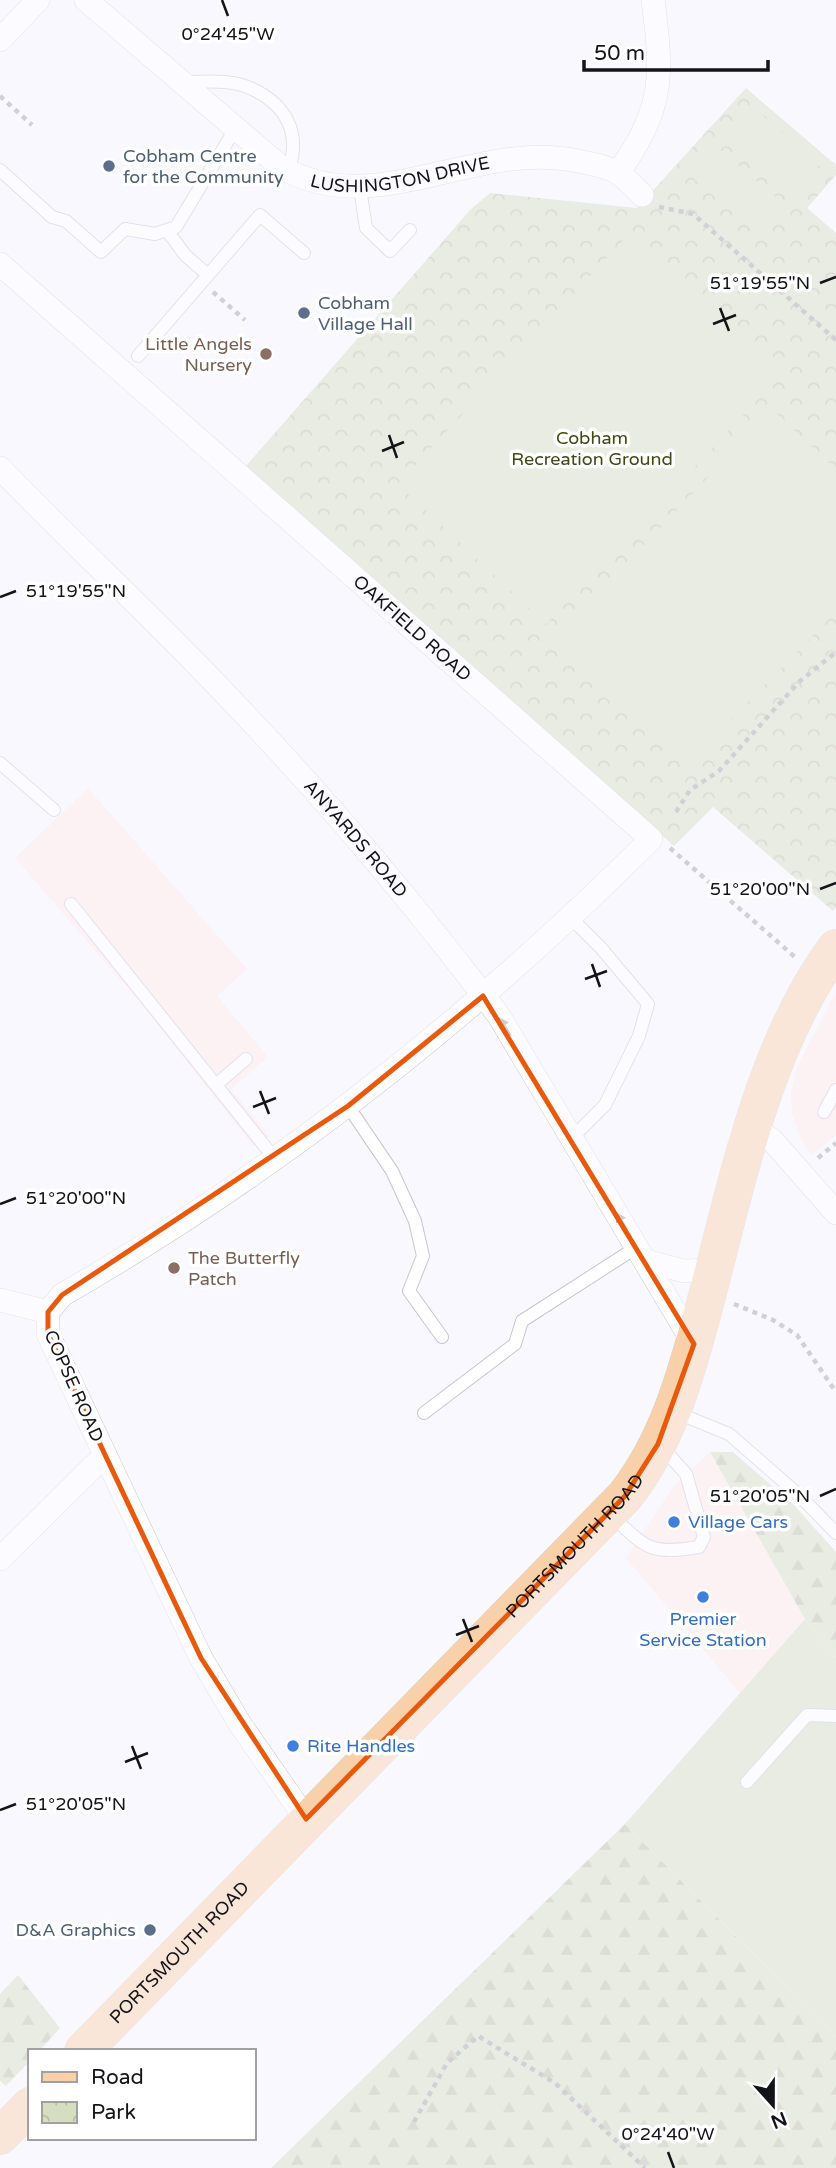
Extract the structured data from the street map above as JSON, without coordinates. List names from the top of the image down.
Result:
{
  "streets": {
    "main road": ["PORTSMOUTH ROAD"],
    "street": [
      "LUSHINGTON DRIVE",
      "OAKFIELD ROAD",
      "ANYARDS ROAD",
      "COPSE ROAD"
    ]
  },
  "crossings": [
    ["ANYARDS ROAD", "COPSE ROAD"],
    ["ANYARDS ROAD", "PORTSMOUTH ROAD"],
    ["COPSE ROAD", "PORTSMOUTH ROAD"]
  ],
  "parks": ["Cobham Recreation Ground"],
  "places": [
    "Cobham Centre for the Community",
    "Cobham Village Hall",
    "Little Angels Nursery",
    "The Butterfly Patch",
    "Village Cars",
    "Premier Service Station",
    "Rite Handles",
    "D&A Graphics"
  ],
  "legend": ["Road", "Park"],
  "scale_bar": "50 m",
  "north": "bottom",
  "coordinates": [
    "0°24'45\"W",
    "51°19'55\"N",
    "51°20'00\"N",
    "51°20'05\"N",
    "0°24'40\"W"
  ]
}
